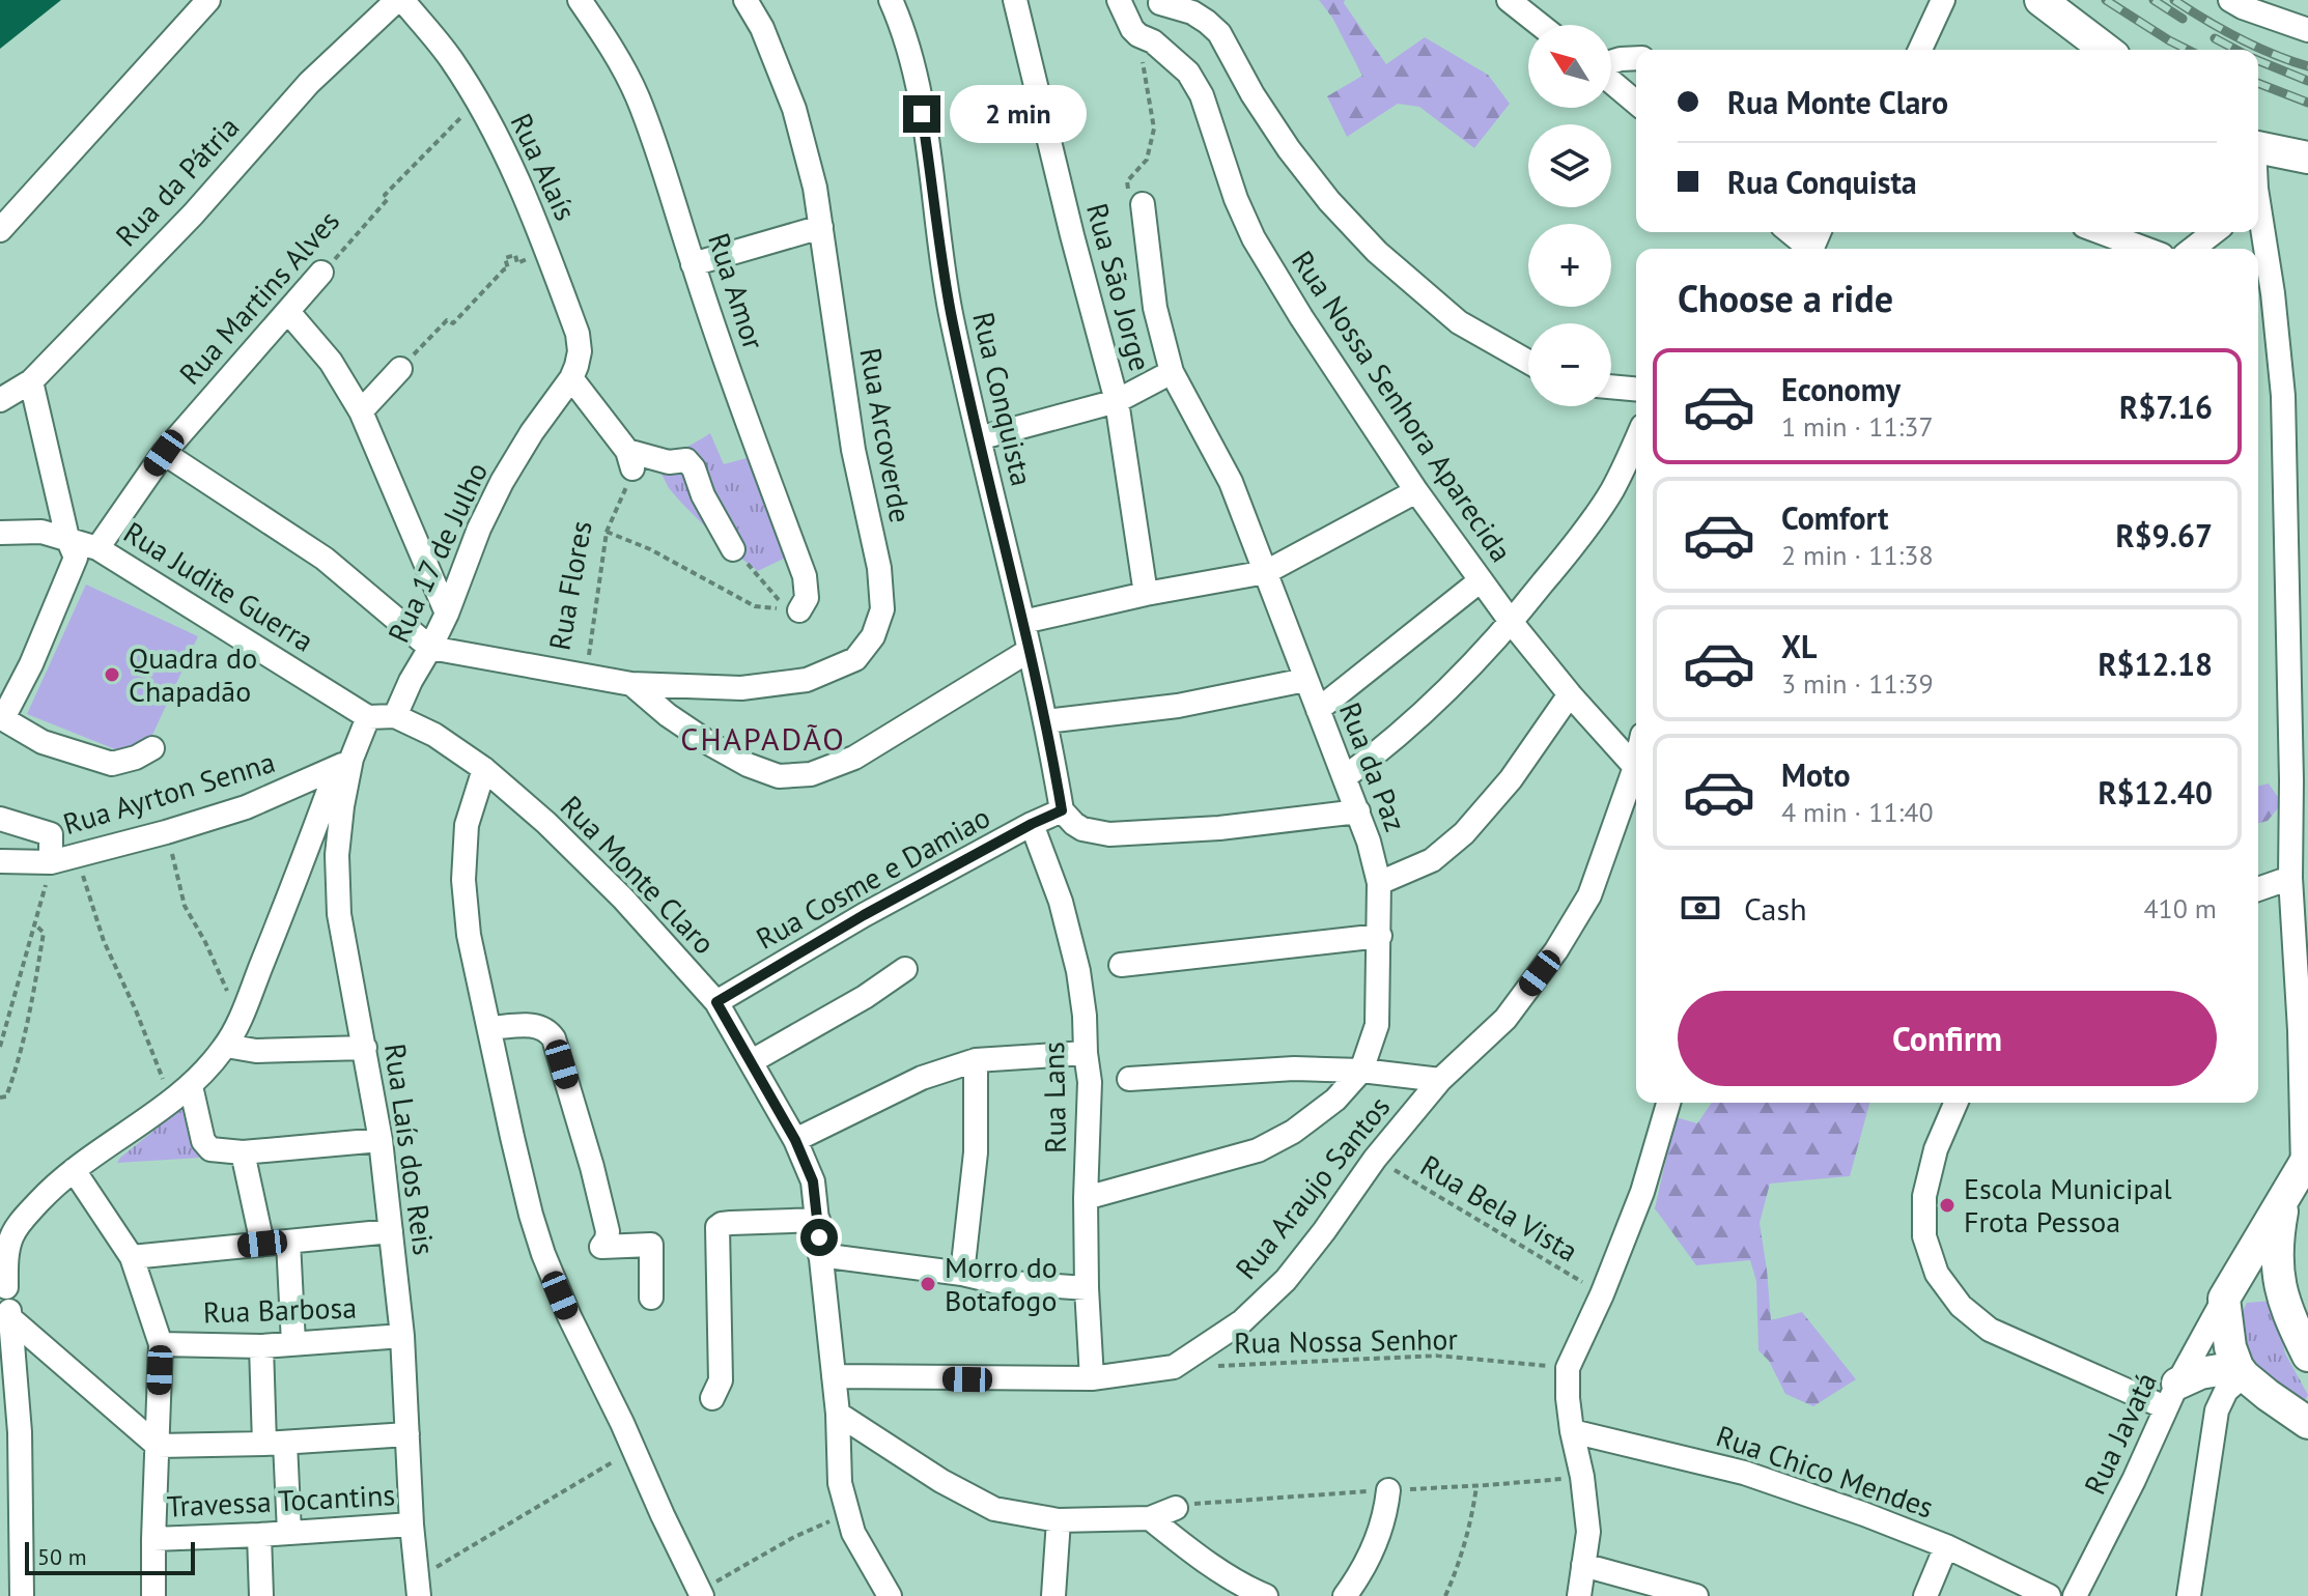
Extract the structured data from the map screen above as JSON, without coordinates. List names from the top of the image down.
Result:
{
  "streets": {
    "street": [
      "Rua Alaís",
      "Rua da Pátria",
      "Rua São Jorge",
      "Rua Amor",
      "Rua Martins Alves",
      "Rua Conquista",
      "Rua Nossa Senhora Aparecida",
      "Rua Arcoverde",
      "Rua 17 de Julho",
      "Rua Judite Guerra",
      "Rua da Paz",
      "Rua Ayrton Senna",
      "Rua Monte Claro",
      "Rua Cosme e Damiao",
      "Rua Lans",
      "Rua Laís dos Reis",
      "Rua Araujo Santos",
      "Rua Barbosa",
      "Rua Javatá",
      "Rua Chico Mendes",
      "Travessa Tocantins"
    ],
    "path": ["Rua Flores", "Rua Bela Vista", "Rua Nossa Senhor"]
  },
  "crossings": [
    ["Rua Alaís", "Rua da Pátria"],
    ["Rua Alaís", "Rua Martins Alves"],
    ["Rua Alaís", "Rua 17 de Julho"],
    ["Rua Martins Alves", "Rua Judite Guerra"],
    ["Rua Conquista", "Rua Cosme e Damiao"],
    ["Rua Arcoverde", "Rua 17 de Julho"],
    ["Rua Arcoverde", "Rua Flores"],
    ["Rua 17 de Julho", "Rua Monte Claro"],
    ["Rua Judite Guerra", "Rua Laís dos Reis"],
    ["Rua da Paz", "Rua Lans"],
    ["Rua Ayrton Senna", "Rua Laís dos Reis"],
    ["Rua Monte Claro", "Rua Cosme e Damiao"],
    ["Rua Monte Claro", "Rua Araujo Santos"],
    ["Rua Cosme e Damiao", "Rua Lans"],
    ["Rua Lans", "Rua Araujo Santos"],
    ["Rua Laís dos Reis", "Rua Barbosa"],
    ["Rua Laís dos Reis", "Travessa Tocantins"],
    ["Rua Araujo Santos", "Rua Bela Vista"],
    ["Rua Araujo Santos", "Rua Nossa Senhor"]
  ],
  "districts": ["CHAPADÃO"],
  "places": ["Quadra do Chapadão", "Escola Municipal Frota Pessoa", "Morro do Botafogo"],
  "scale_bar": "50 m",
  "north": "top left",
  "page": {
    "map_buttons": ["+", "−"],
    "banner": ["Rua Monte Claro", "Rua Conquista"],
    "bubble": "2 min",
    "heading": "Choose a ride",
    "list": [
      {
        "name": "Economy",
        "note": "1 min · 11:37",
        "value": "R$7.16"
      },
      {
        "name": "Comfort",
        "note": "2 min · 11:38",
        "value": "R$9.67"
      },
      {
        "name": "XL",
        "note": "3 min · 11:39",
        "value": "R$12.18"
      },
      {
        "name": "Moto",
        "note": "4 min · 11:40",
        "value": "R$12.40"
      }
    ],
    "pay": ["Cash", "410 m"],
    "buttons": "Confirm",
    "scale": "50 m"
  }
}
